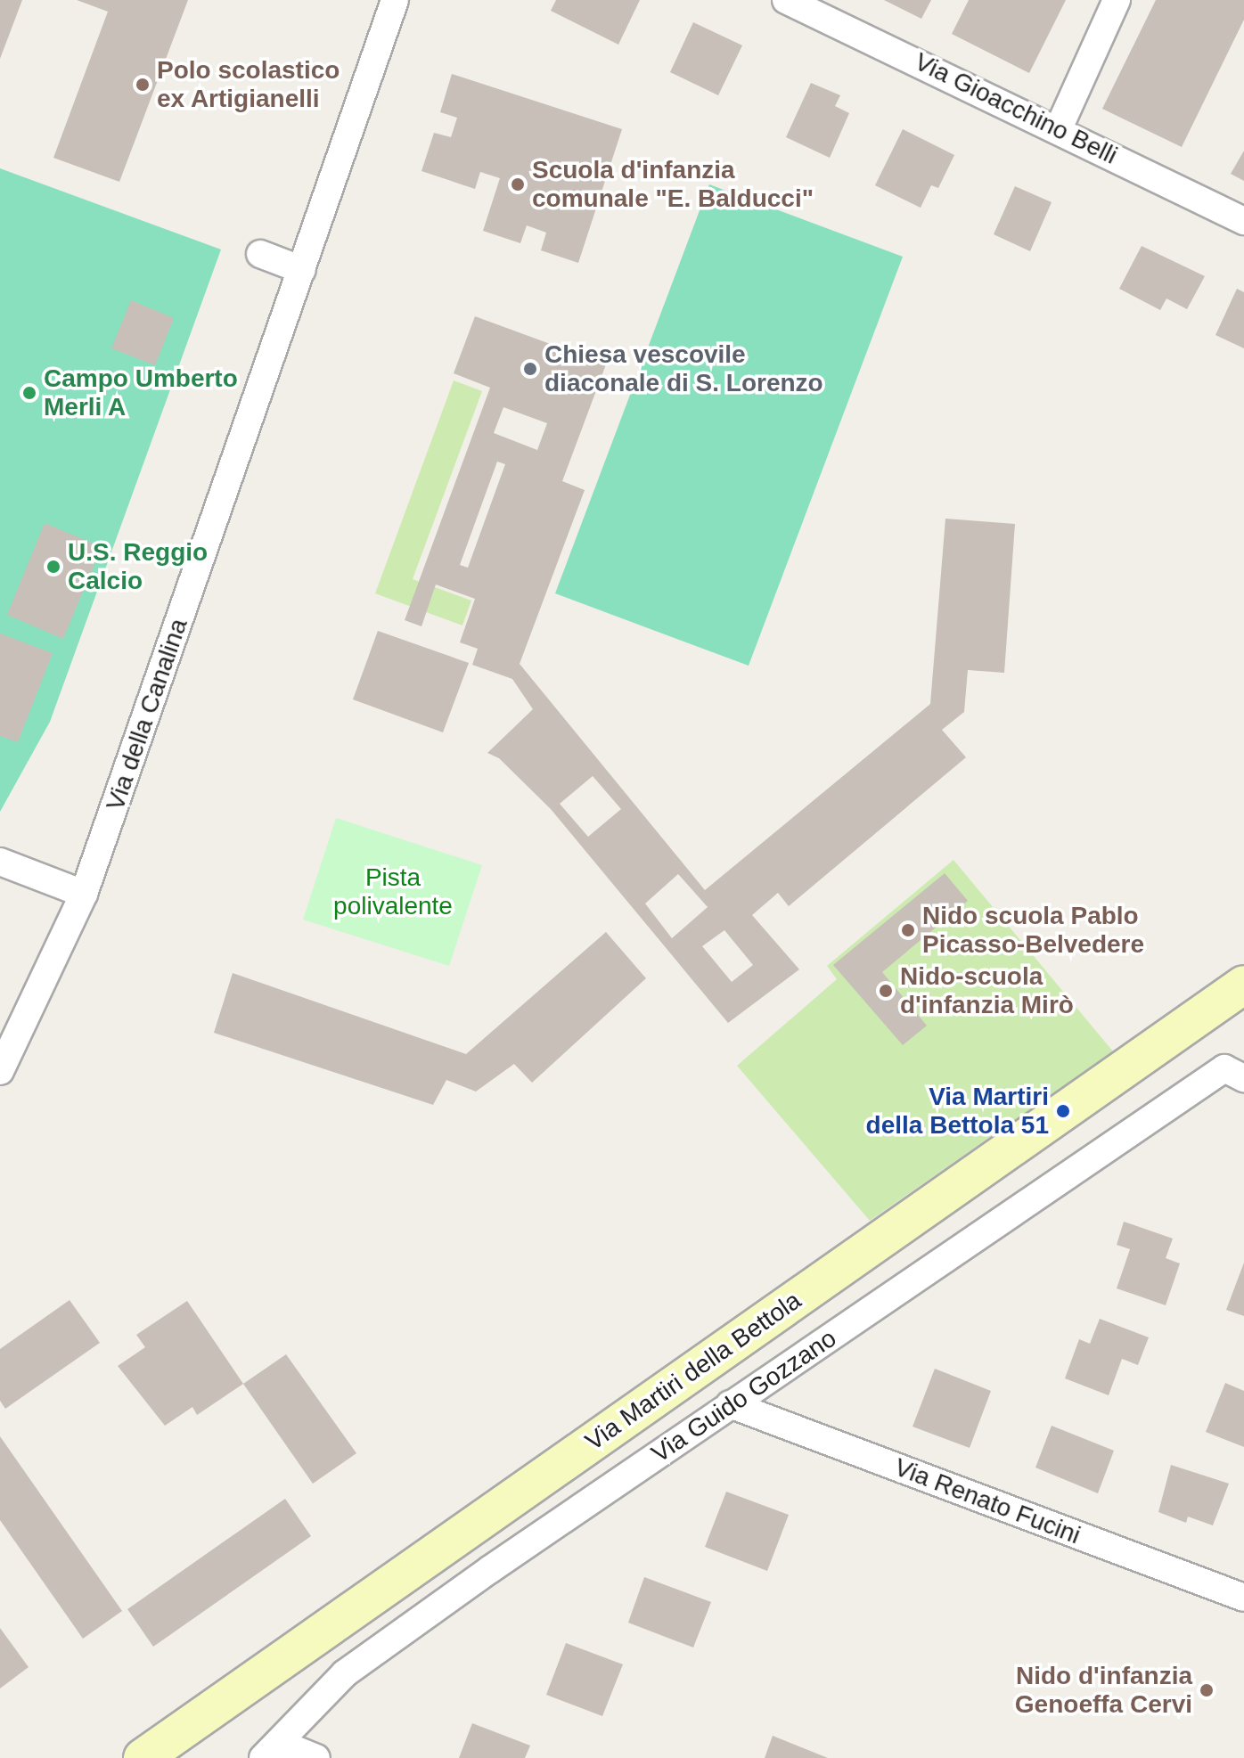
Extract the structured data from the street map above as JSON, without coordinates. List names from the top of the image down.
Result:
{
  "streets": {
    "main road": ["Via Martiri della Bettola"],
    "street": [
      "Via Gioacchino Belli",
      "Via della Canalina",
      "Via Guido Gozzano",
      "Via Renato Fucini"
    ]
  },
  "crossings": [
    ["Via Guido Gozzano", "Via Renato Fucini"]
  ],
  "parks": ["Pista polivalente"],
  "places": [
    "Polo scolastico ex Artigianelli",
    "Scuola d'infanzia comunale \"E. Balducci\"",
    "Chiesa vescovile diaconale di S. Lorenzo",
    "Campo Umberto Merli A",
    "U.S. Reggio Calcio",
    "Nido scuola Pablo Picasso-Belvedere",
    "Nido-scuola d'infanzia Mirò",
    "Via Martiri della Bettola 51",
    "Nido d'infanzia Genoeffa Cervi"
  ]
}
